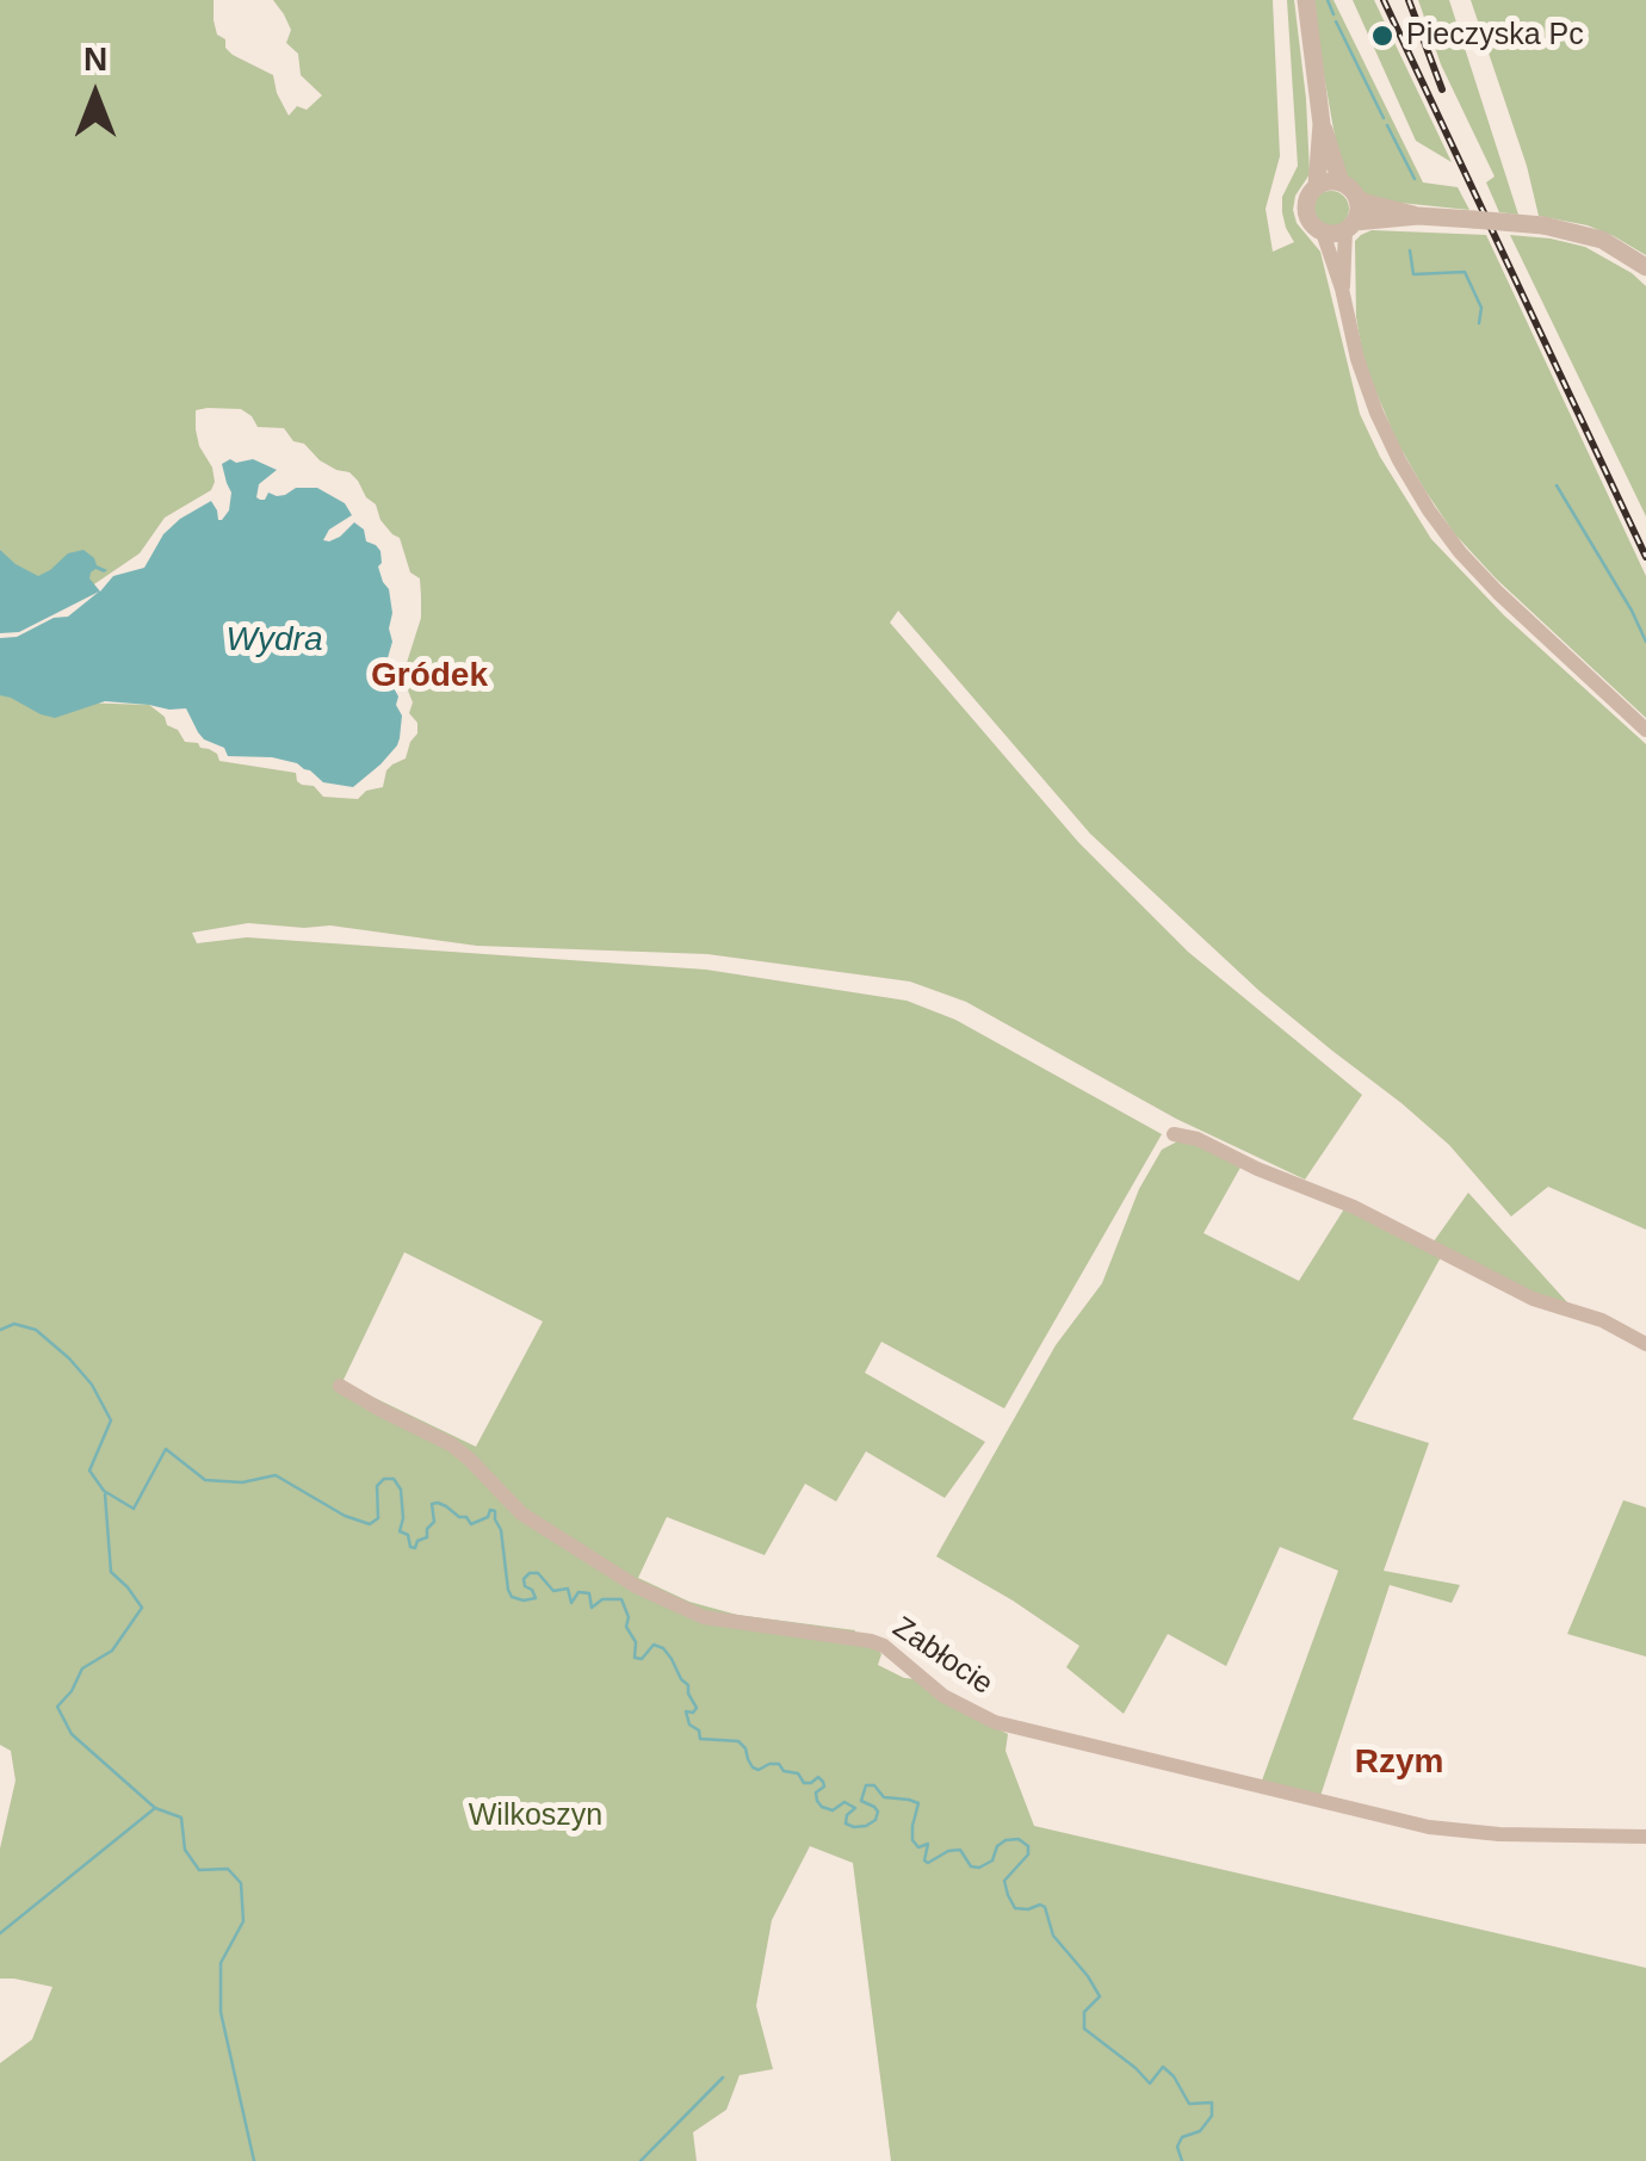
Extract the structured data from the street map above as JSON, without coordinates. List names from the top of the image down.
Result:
{
  "streets": {
    "street": ["Zabłocie"]
  },
  "districts": ["Gródek", "Rzym"],
  "water": ["Wydra"],
  "parks": ["Wilkoszyn"],
  "places": ["Pieczyska Pc"],
  "north": "top"
}
